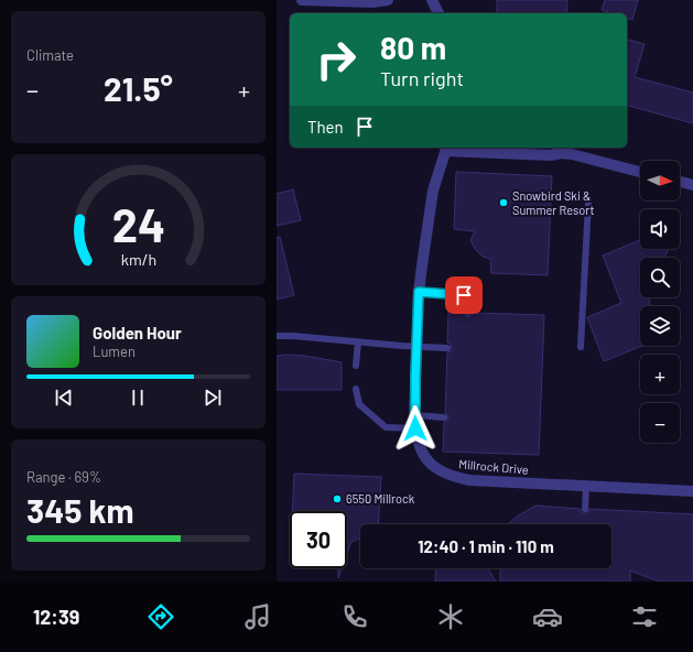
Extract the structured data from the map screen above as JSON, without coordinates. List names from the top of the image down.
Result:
{
  "streets": {
    "street": ["Millrock Drive"]
  },
  "places": ["Snowbird Ski & Summer Resort", "6550 Millrock"],
  "north": "right",
  "page": {
    "tile": [
      "Climate",
      ["Range · 69%", "345 km"]
    ],
    "turn": ["80 m", "Turn right"],
    "heat": ["−", "21.5°", "+"],
    "then": "Then",
    "map_buttons": ["+", "−"],
    "song": ["Golden Hour", "Lumen"],
    "limit": "30",
    "trip": "12:40 · 1 min · 110 m",
    "tabs": "12:39",
    "gauge": ["24", "km/h"]
  }
}
